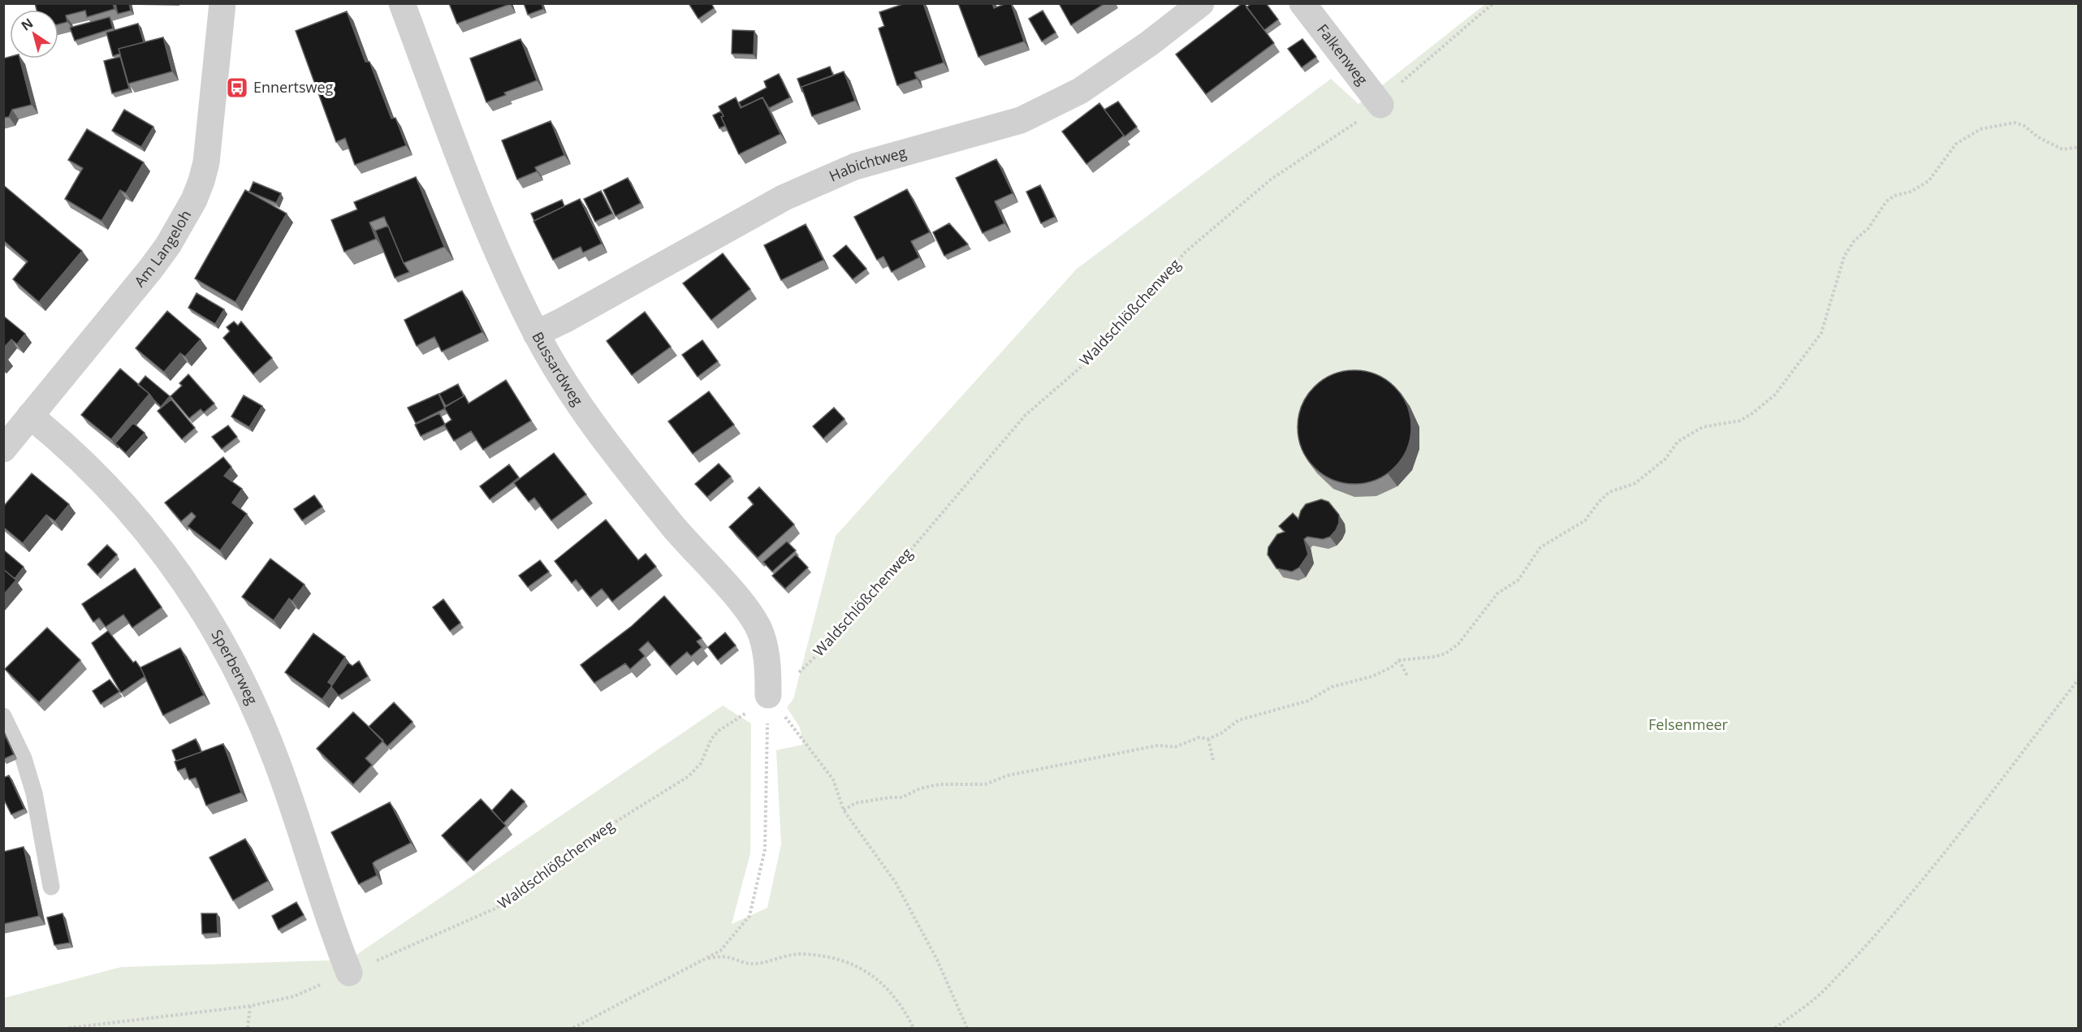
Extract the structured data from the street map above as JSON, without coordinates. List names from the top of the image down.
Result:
{
  "streets": {
    "street": [
      "Falkenweg",
      "Habichtweg",
      "Am Langeloh",
      "Bussardweg",
      "Sperberweg"
    ],
    "path": ["Waldschlößchenweg"]
  },
  "crossings": [
    ["Falkenweg", "Waldschlößchenweg"],
    ["Habichtweg", "Bussardweg"],
    ["Am Langeloh", "Sperberweg"],
    ["Waldschlößchenweg", "Bussardweg"],
    ["Waldschlößchenweg", "Sperberweg"]
  ],
  "parks": ["Felsenmeer"],
  "places": {
    "bus stop": ["Ennertsweg"]
  },
  "north": "top left"
}
